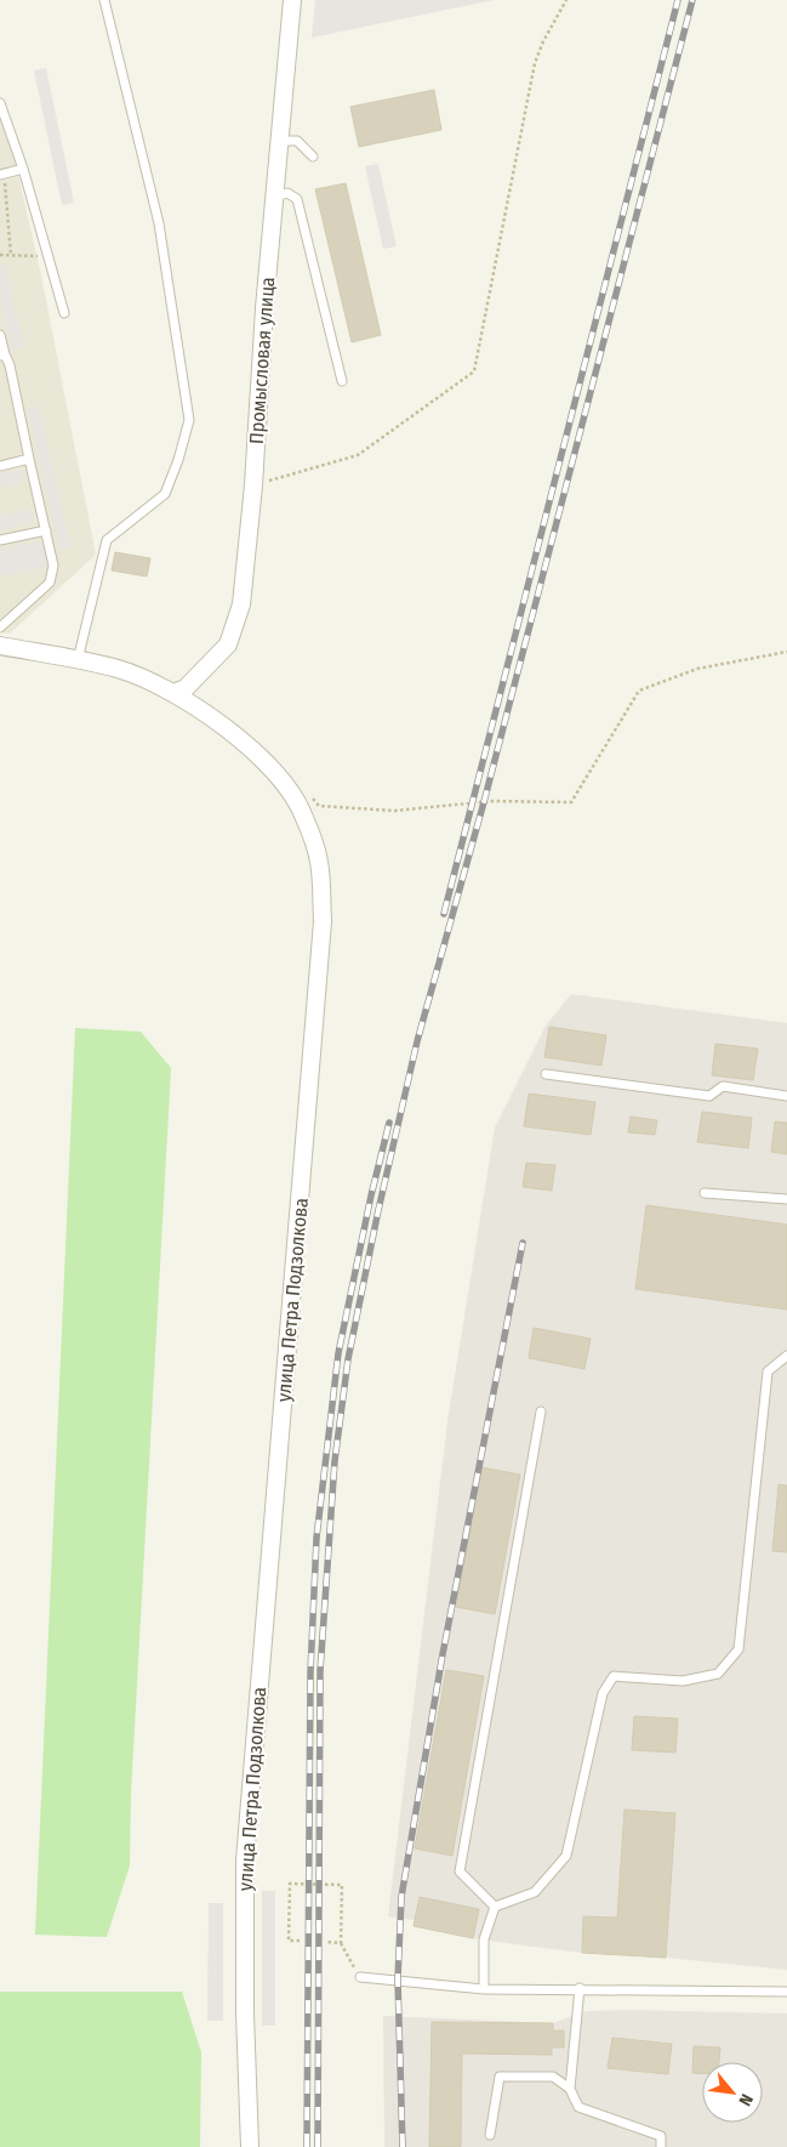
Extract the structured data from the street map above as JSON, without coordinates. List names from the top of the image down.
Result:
{
  "streets": {
    "street": ["Промысловая улица", "улица Петра Подзолкова"]
  },
  "crossings": [
    ["Промысловая улица", "улица Петра Подзолкова"]
  ],
  "north": "bottom right"
}
